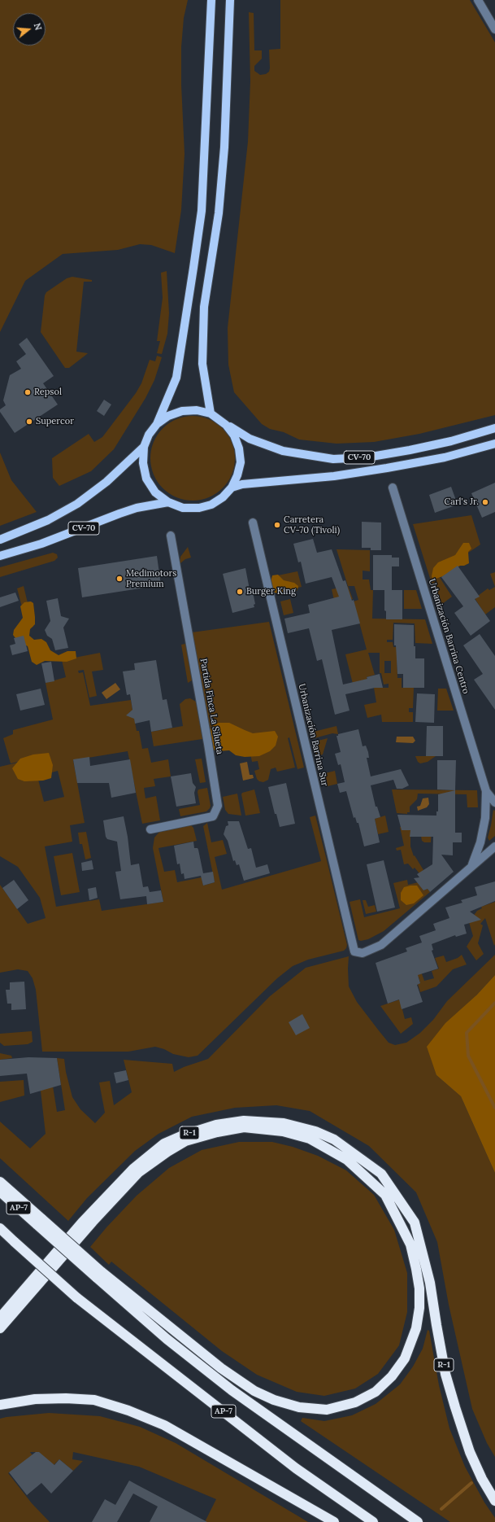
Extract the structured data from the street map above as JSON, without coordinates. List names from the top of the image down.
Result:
{
  "streets": {
    "highway": ["R-1", "AP-7"],
    "main road": ["CV-70"],
    "street": ["Urbanización Barrina Centro", "Partida Finca La Silueta", "Urbanización Barrina Sur"]
  },
  "crossings": [
    ["Urbanización Barrina Centro", "Urbanización Barrina Sur"]
  ],
  "places": [
    "Repsol",
    "Supercor",
    "Carl's Jr.",
    "Carretera CV-70 (Tivoli)",
    "Medimotors Premium",
    "Burger King"
  ],
  "north": "right"
}
